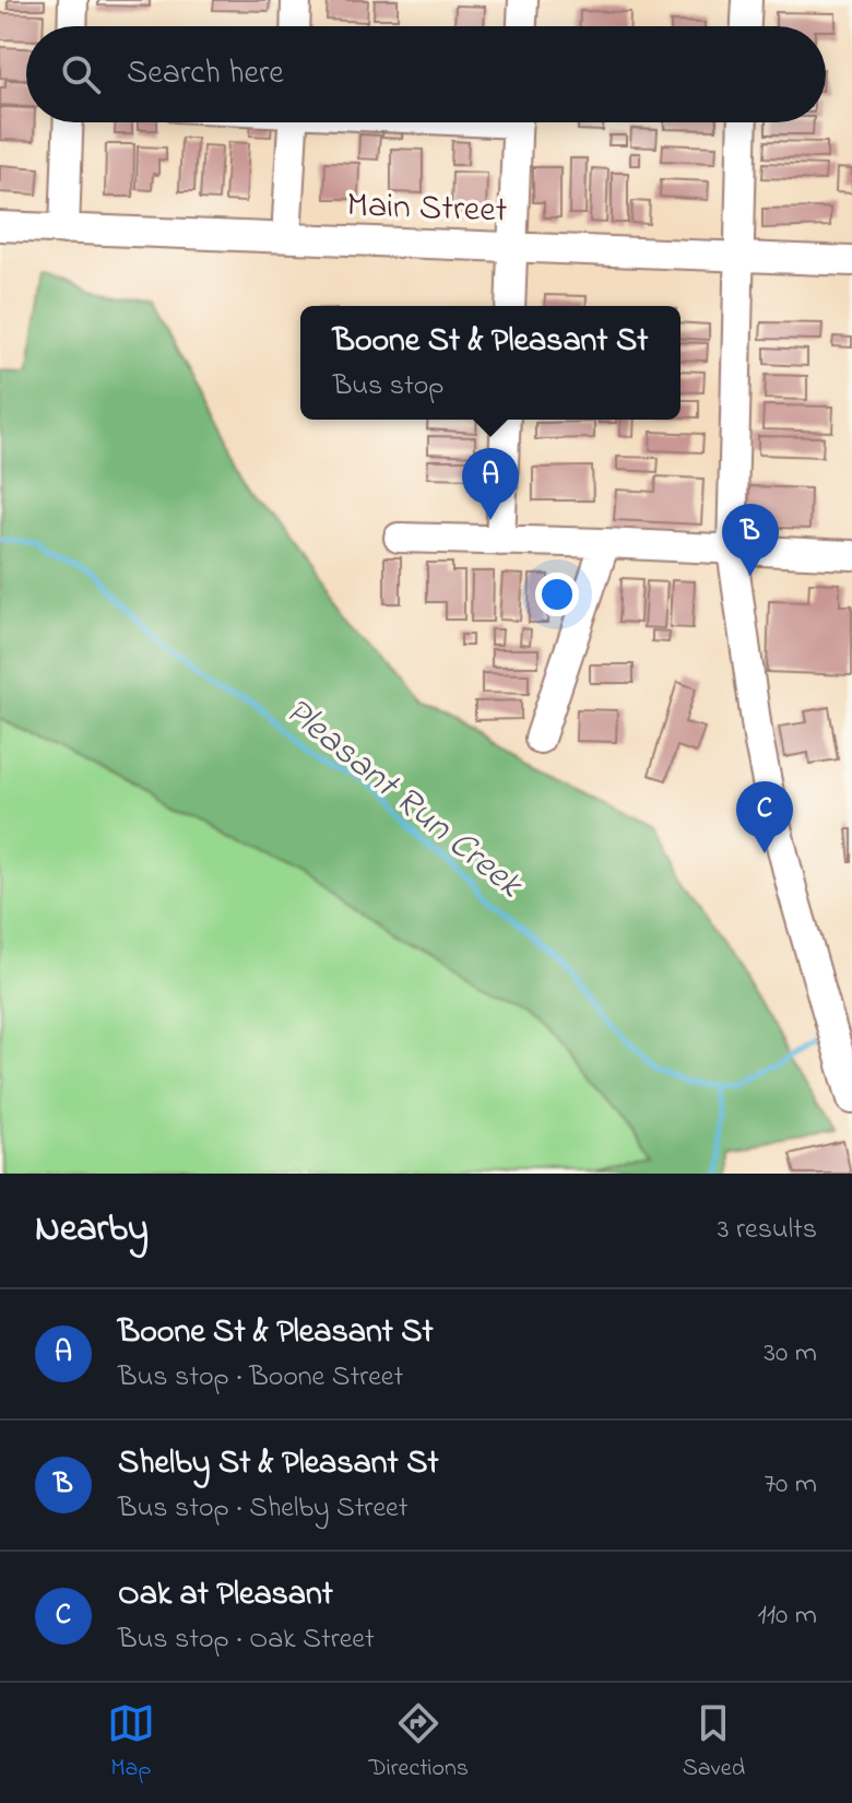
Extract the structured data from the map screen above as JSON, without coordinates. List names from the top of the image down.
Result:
{
  "streets": {
    "street": ["Main Street"]
  },
  "water": ["Pleasant Run Creek"],
  "page": {
    "search": "Search here",
    "popup": ["Boone St & Pleasant St", "Bus stop"],
    "pins": ["A", "B", "C"],
    "heading": ["Nearby", "3 results"],
    "list": [
      {
        "mark": "A",
        "name": "Boone St & Pleasant St",
        "note": "Bus stop · Boone Street",
        "value": "30 m"
      },
      {
        "mark": "B",
        "name": "Shelby St & Pleasant St",
        "note": "Bus stop · Shelby Street",
        "value": "70 m"
      },
      {
        "mark": "C",
        "name": "Oak at Pleasant",
        "note": "Bus stop · Oak Street",
        "value": "110 m"
      }
    ],
    "nav": ["Map", "Directions", "Saved"]
  }
}
